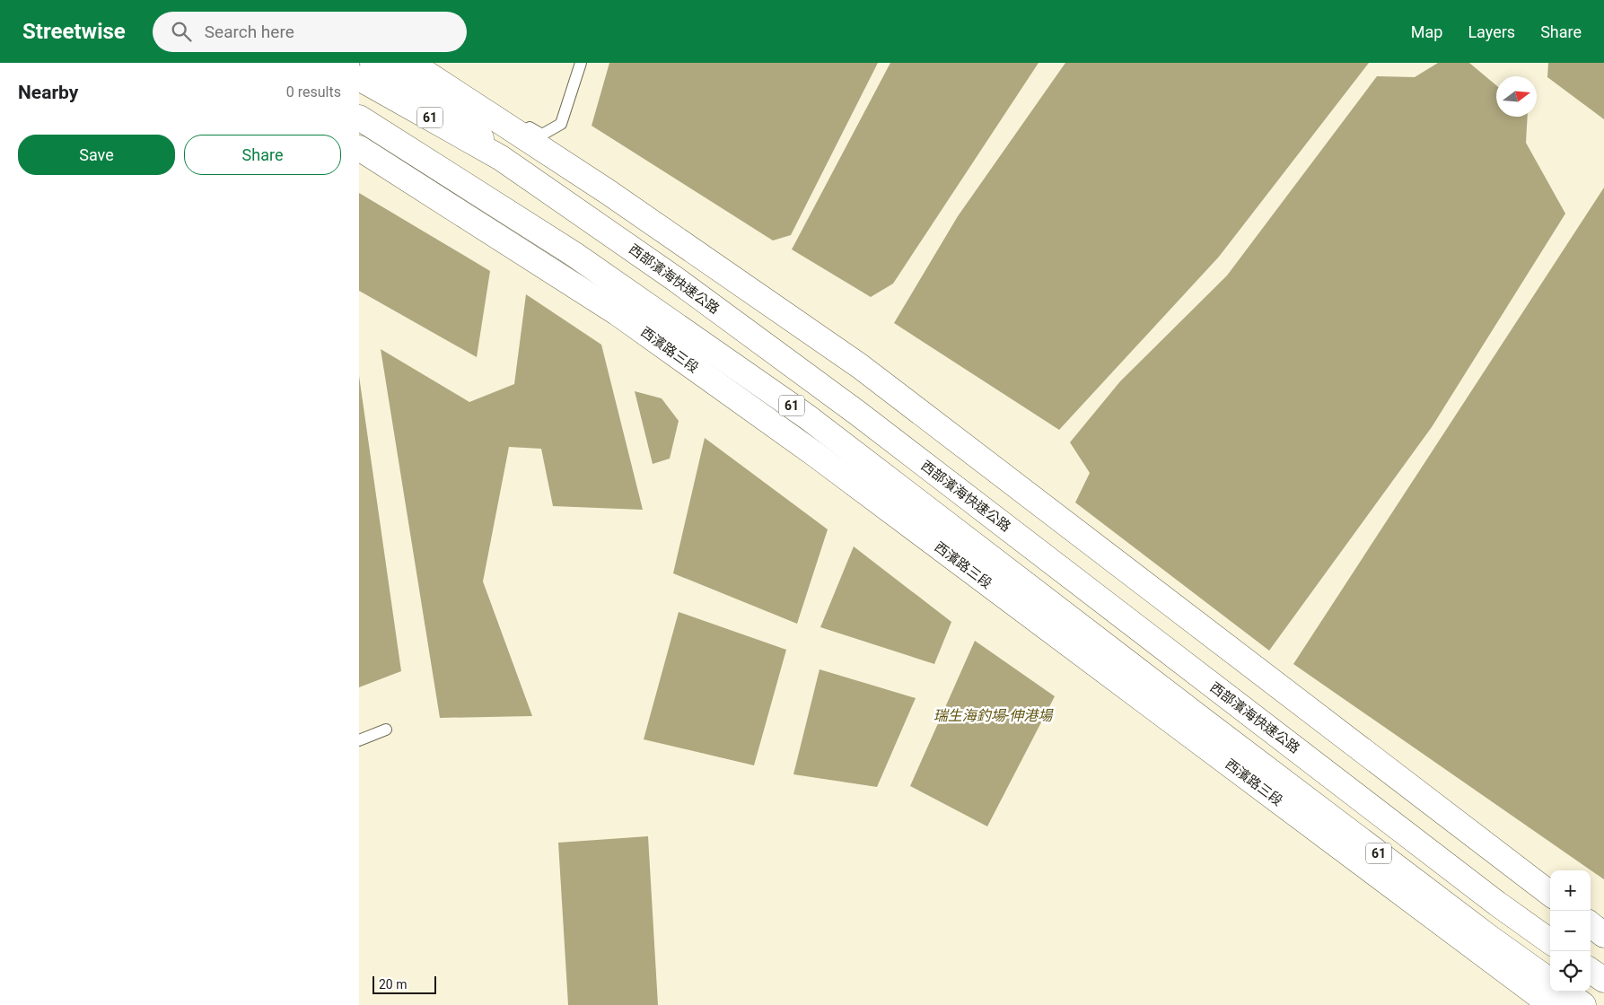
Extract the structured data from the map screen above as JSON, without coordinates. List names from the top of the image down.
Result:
{
  "streets": {
    "main road": ["61", "西部濱海快速公路", "西濱路三段"]
  },
  "water": ["瑞生海釣場-伸港場"],
  "scale_bar": "20 m",
  "north": "right",
  "page": {
    "header": "Streetwise",
    "search": "Search here",
    "nav": ["Map", "Layers", "Share"],
    "heading": ["Nearby", "0 results"],
    "buttons": ["Save", "Share"],
    "map_buttons": ["+", "−"],
    "scale": "20 m"
  }
}
